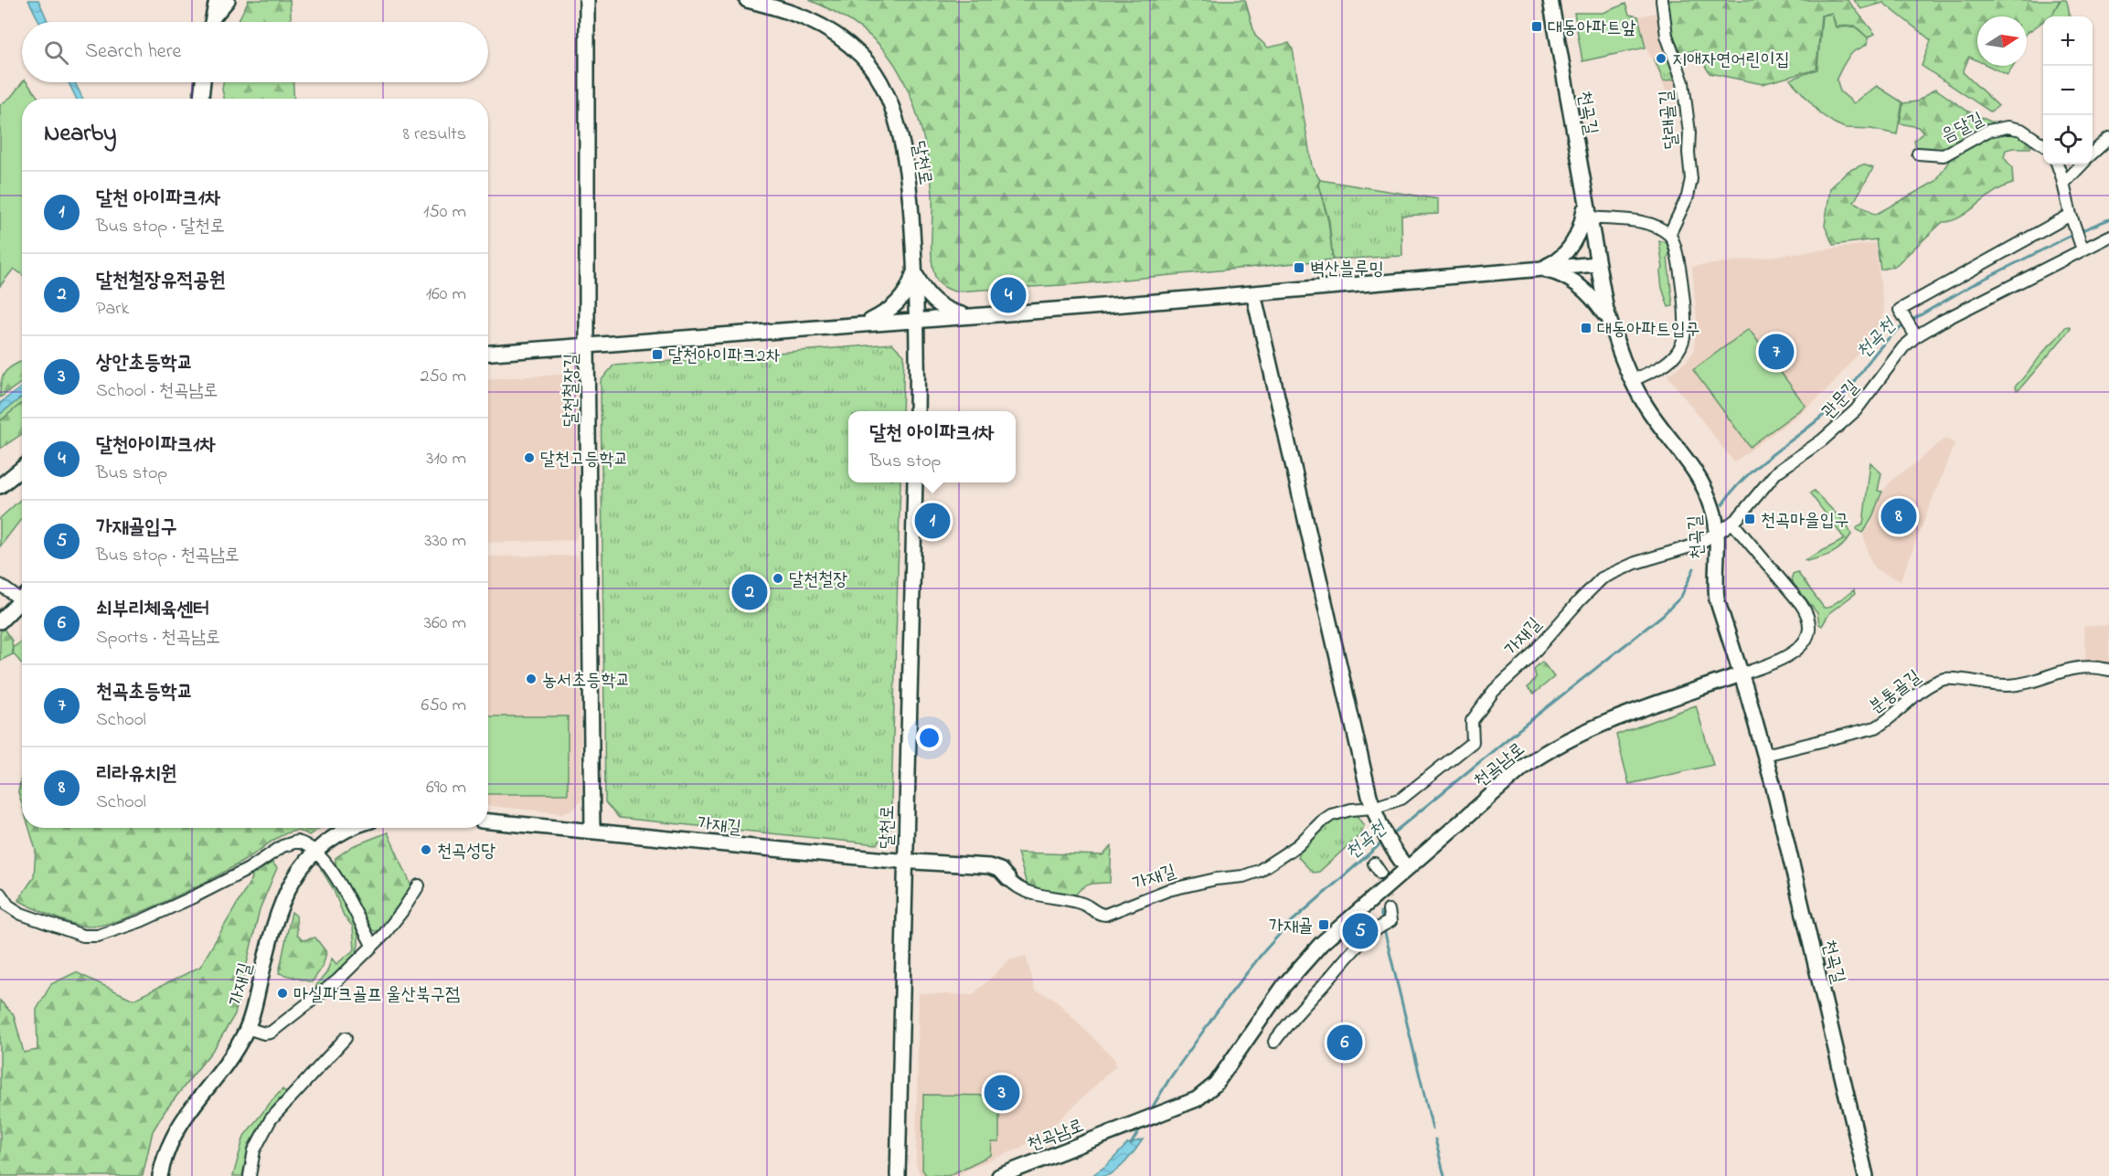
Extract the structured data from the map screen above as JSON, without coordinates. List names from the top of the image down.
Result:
{
  "streets": {
    "street": [
      "천곡길",
      "달래골길",
      "음달길",
      "달천로",
      "달천철장길",
      "관문길",
      "가재길",
      "분통골길",
      "천곡남로"
    ]
  },
  "crossings": [
    ["천곡길", "달천철장길"],
    ["천곡길", "관문길"],
    ["천곡길", "가재길"],
    ["천곡길", "분통골길"],
    ["천곡길", "천곡남로"],
    ["달천로", "달천철장길"],
    ["달천로", "가재길"],
    ["달천철장길", "가재길"],
    ["관문길", "가재길"],
    ["관문길", "천곡남로"]
  ],
  "water": ["천곡천"],
  "places": {
    "transit": [
      "대동아파트앞",
      "벽산블루밍",
      "대동아파트입구",
      "달천아이파크2차",
      "천곡마을입구",
      "가재골"
    ],
    "other": [
      "지애자연어린이집",
      "달천고등학교",
      "달천철장",
      "농서초등학교",
      "천곡성당",
      "마실파크골프 울산북구점"
    ]
  },
  "north": "right",
  "page": {
    "map_buttons": ["+", "−"],
    "search": "Search here",
    "heading": ["Nearby", "8 results"],
    "list": [
      {
        "mark": "1",
        "name": "달천 아이파크1차",
        "note": "Bus stop · 달천로",
        "value": "150 m"
      },
      {
        "mark": "2",
        "name": "달천철장유적공원",
        "note": "Park",
        "value": "160 m"
      },
      {
        "mark": "3",
        "name": "상안초등학교",
        "note": "School · 천곡남로",
        "value": "250 m"
      },
      {
        "mark": "4",
        "name": "달천아이파크1차",
        "note": "Bus stop",
        "value": "310 m"
      },
      {
        "mark": "5",
        "name": "가재골입구",
        "note": "Bus stop · 천곡남로",
        "value": "330 m"
      },
      {
        "mark": "6",
        "name": "쇠부리체육센터",
        "note": "Sports · 천곡남로",
        "value": "360 m"
      },
      {
        "mark": "7",
        "name": "천곡초등학교",
        "note": "School",
        "value": "650 m"
      },
      {
        "mark": "8",
        "name": "리라유치원",
        "note": "School",
        "value": "690 m"
      }
    ],
    "pins": [
      "4",
      "7",
      "8",
      "1",
      "2",
      "5",
      "6",
      "3"
    ],
    "popup": ["달천 아이파크1차", "Bus stop"]
  }
}
